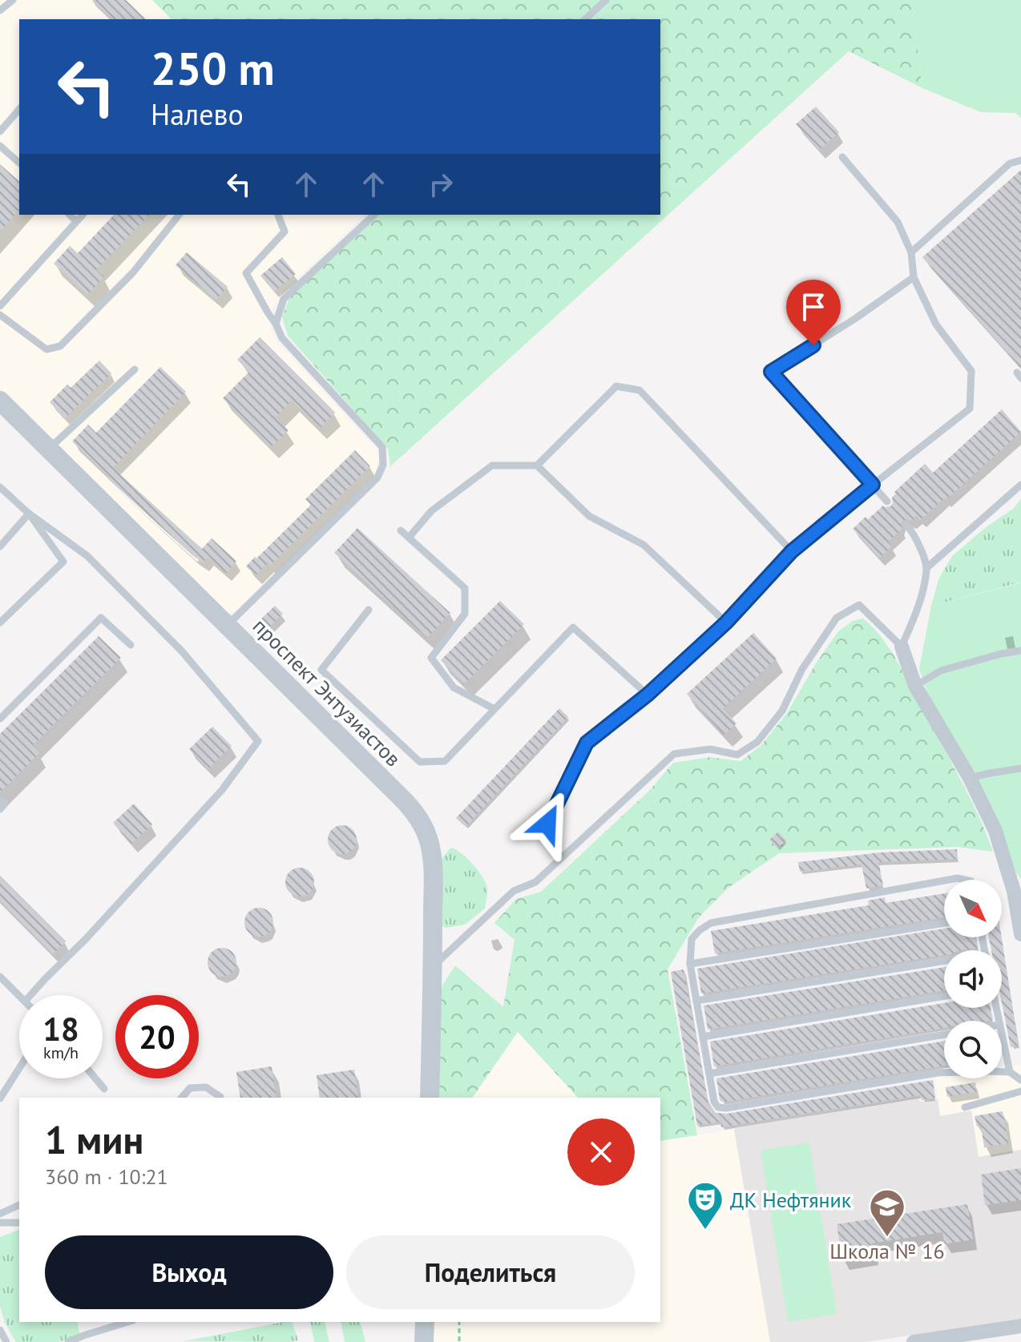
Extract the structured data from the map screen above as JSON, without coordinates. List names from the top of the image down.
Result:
{
  "streets": {
    "street": ["проспект Энтузиастов"]
  },
  "places": {
    "theatre": ["ДК Нефтяник"],
    "school or university": ["Школа № 16"]
  },
  "north": "bottom right",
  "page": {
    "turn": ["250 m", "Налево"],
    "speed": "18 km/h",
    "limit": "20",
    "heading": ["1 мин", "360 m · 10:21"],
    "buttons": ["Выход", "Поделиться"]
  }
}
